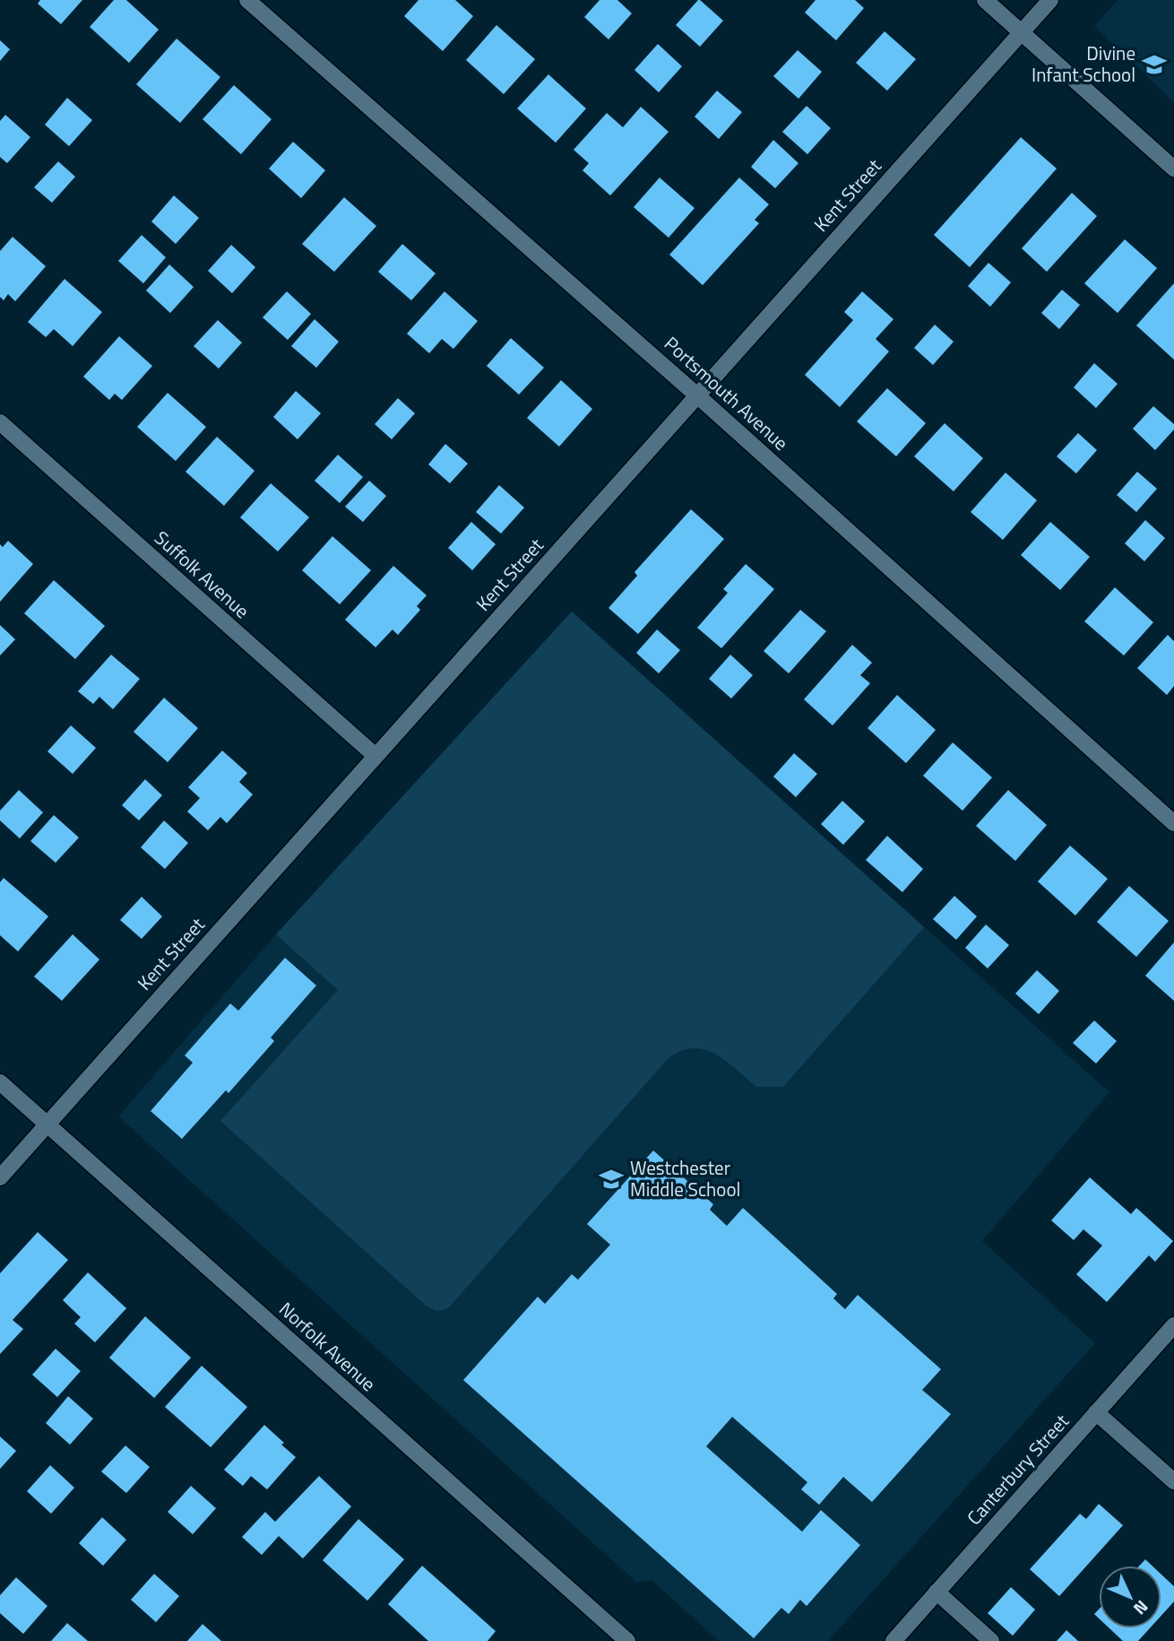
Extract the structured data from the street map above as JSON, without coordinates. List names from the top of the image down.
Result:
{
  "streets": {
    "street": [
      "Kent Street",
      "Portsmouth Avenue",
      "Suffolk Avenue",
      "Norfolk Avenue",
      "Canterbury Street"
    ]
  },
  "crossings": [
    ["Kent Street", "Portsmouth Avenue"],
    ["Kent Street", "Suffolk Avenue"],
    ["Kent Street", "Norfolk Avenue"]
  ],
  "places": {
    "school or university": ["Divine Infant School", "Westchester Middle School"]
  },
  "north": "bottom right"
}
